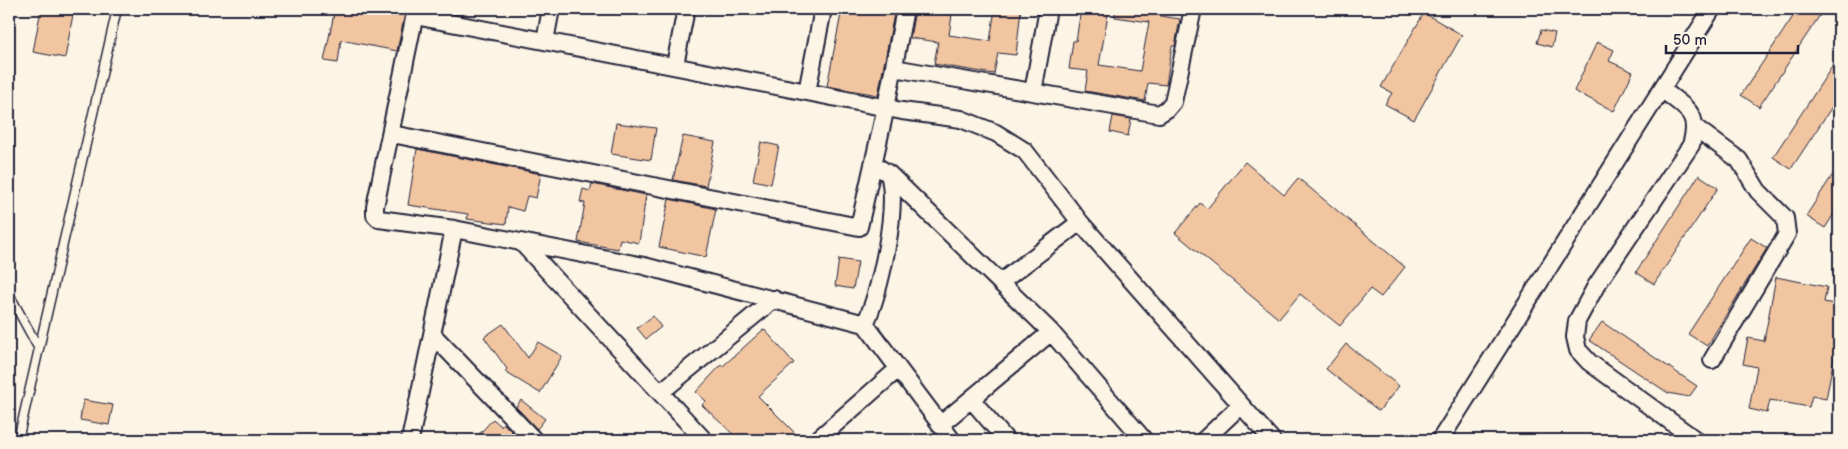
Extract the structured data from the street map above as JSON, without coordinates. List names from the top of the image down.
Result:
{
  "scale_bar": "50 m"
}
